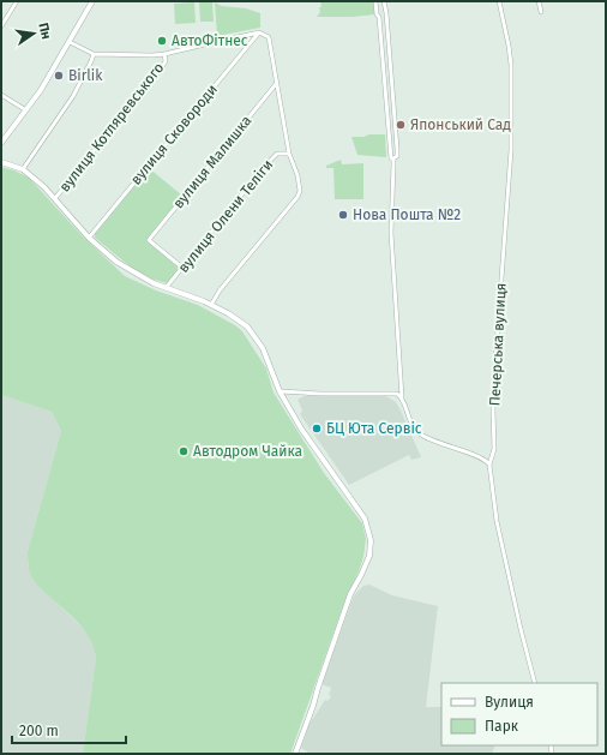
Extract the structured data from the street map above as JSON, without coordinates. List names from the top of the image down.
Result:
{
  "streets": {
    "street": [
      "вулиця Котляревського",
      "вулиця Сковороди",
      "вулиця Малишка",
      "вулиця Олени Теліги",
      "Печерська вулиця"
    ]
  },
  "crossings": [
    ["вулиця Малишка", "вулиця Олени Теліги"]
  ],
  "places": [
    "АвтоФітнес",
    "Birlik",
    "Японський Сад",
    "Нова Пошта №2",
    "БЦ Юта Сервіс",
    "Автодром Чайка"
  ],
  "legend": ["Вулиця", "Парк"],
  "scale_bar": "200 m",
  "north": "right"
}
